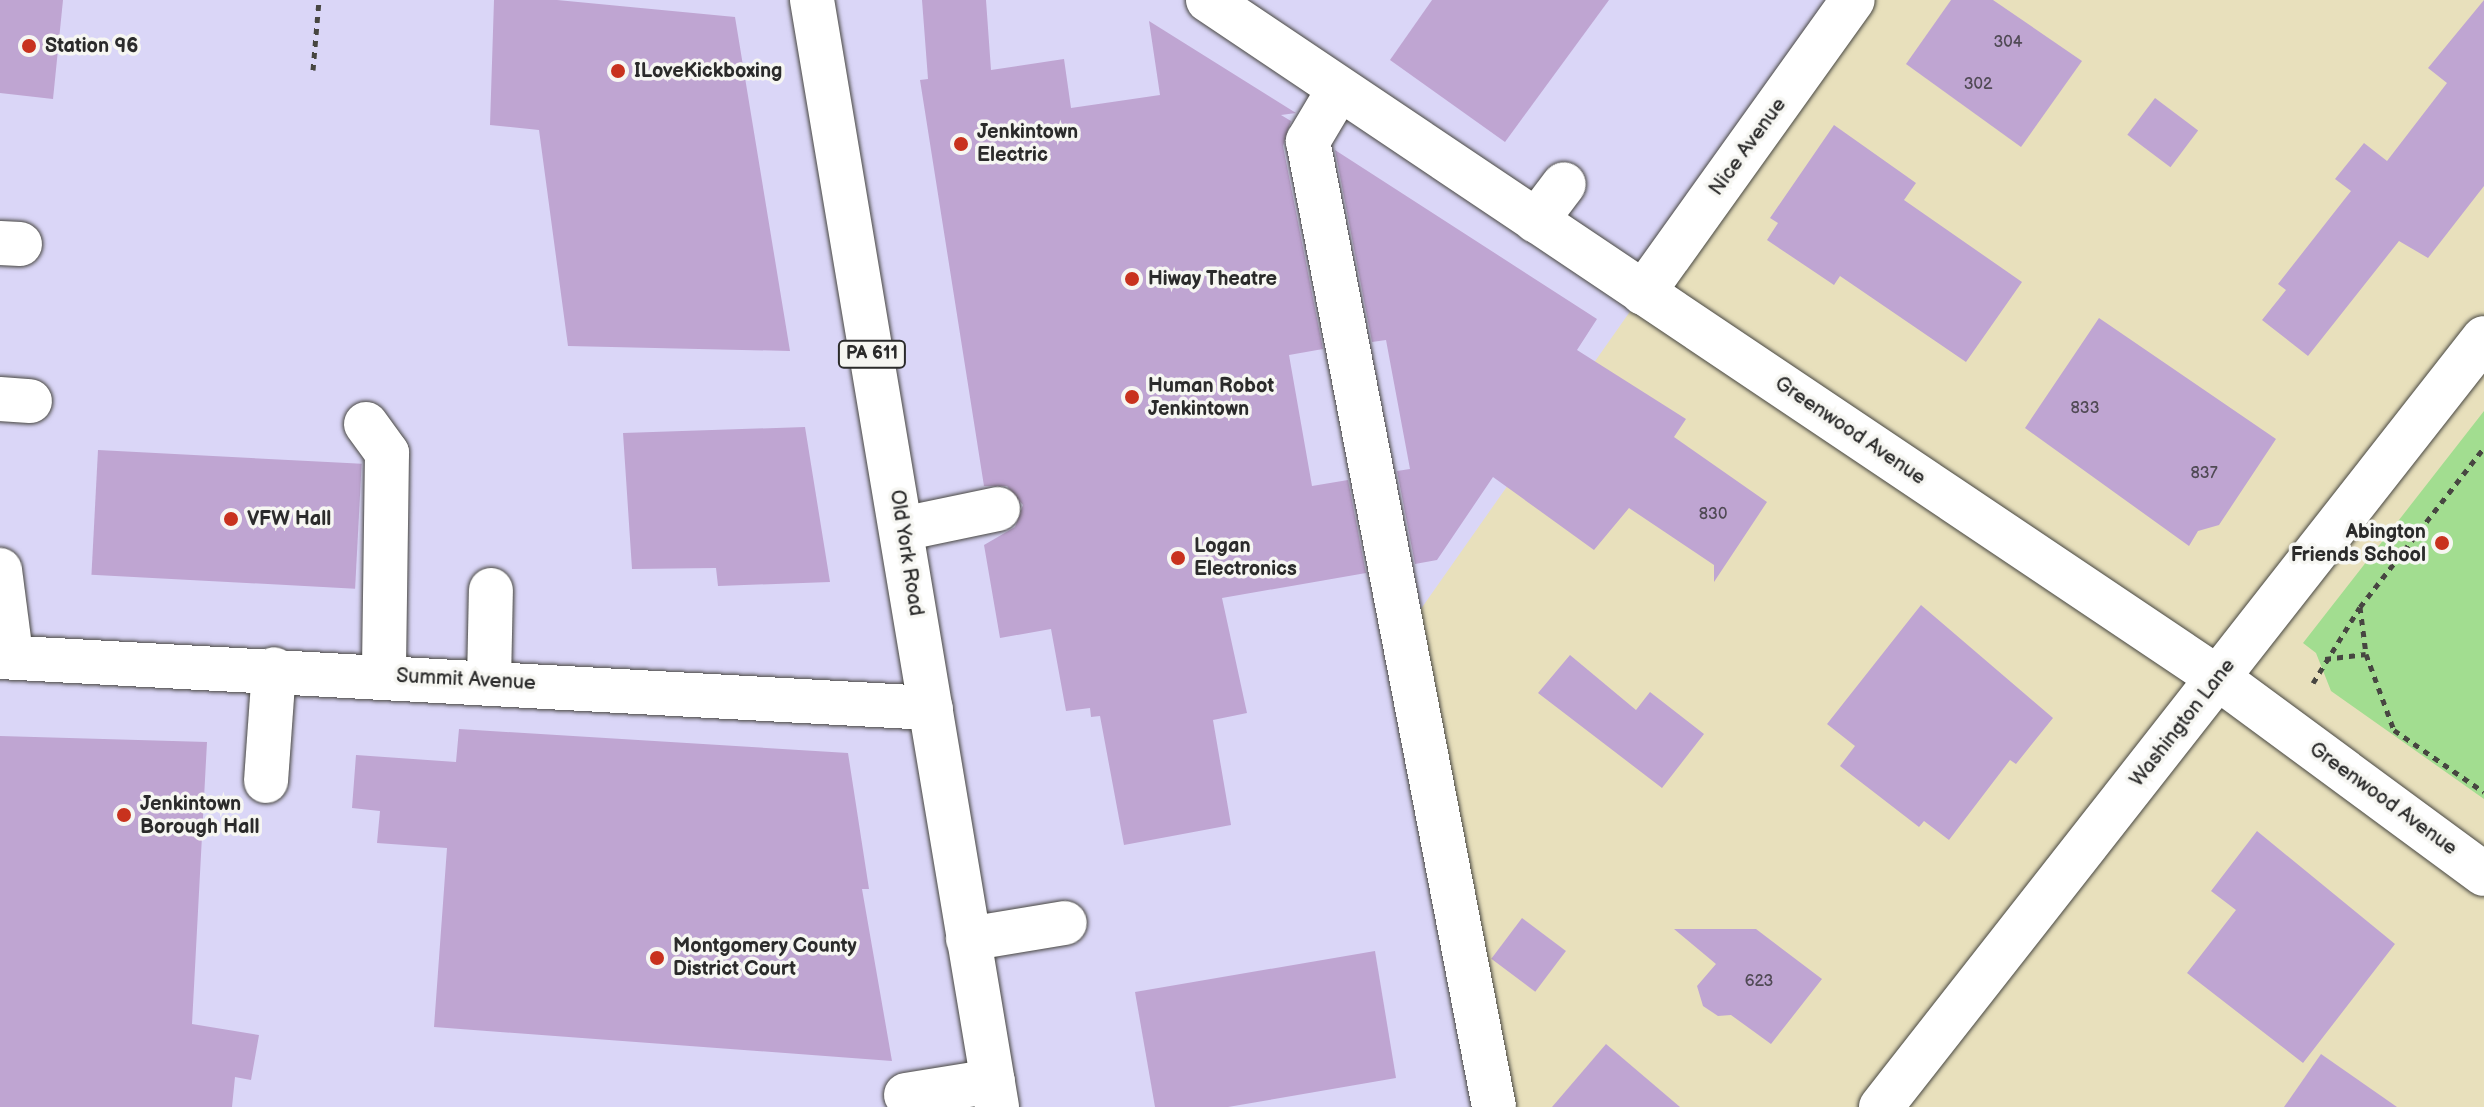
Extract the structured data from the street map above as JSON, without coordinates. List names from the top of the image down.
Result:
{
  "streets": {
    "main road": [
      "Nice Avenue",
      "PA 611",
      "Greenwood Avenue",
      "Old York Road",
      "Summit Avenue",
      "Washington Lane"
    ]
  },
  "crossings": [
    ["Nice Avenue", "Greenwood Avenue"],
    ["Greenwood Avenue", "Washington Lane"],
    ["Old York Road", "Summit Avenue"]
  ],
  "places": [
    "Station 96",
    "ILoveKickboxing",
    "Jenkintown Electric",
    "Hiway Theatre",
    "Human Robot Jenkintown",
    "VFW Hall",
    "Abington Friends School",
    "Logan Electronics",
    "Jenkintown Borough Hall",
    "Montgomery County District Court"
  ],
  "house_numbers": [
    "304",
    "302",
    "833",
    "837",
    "830",
    "623"
  ]
}
